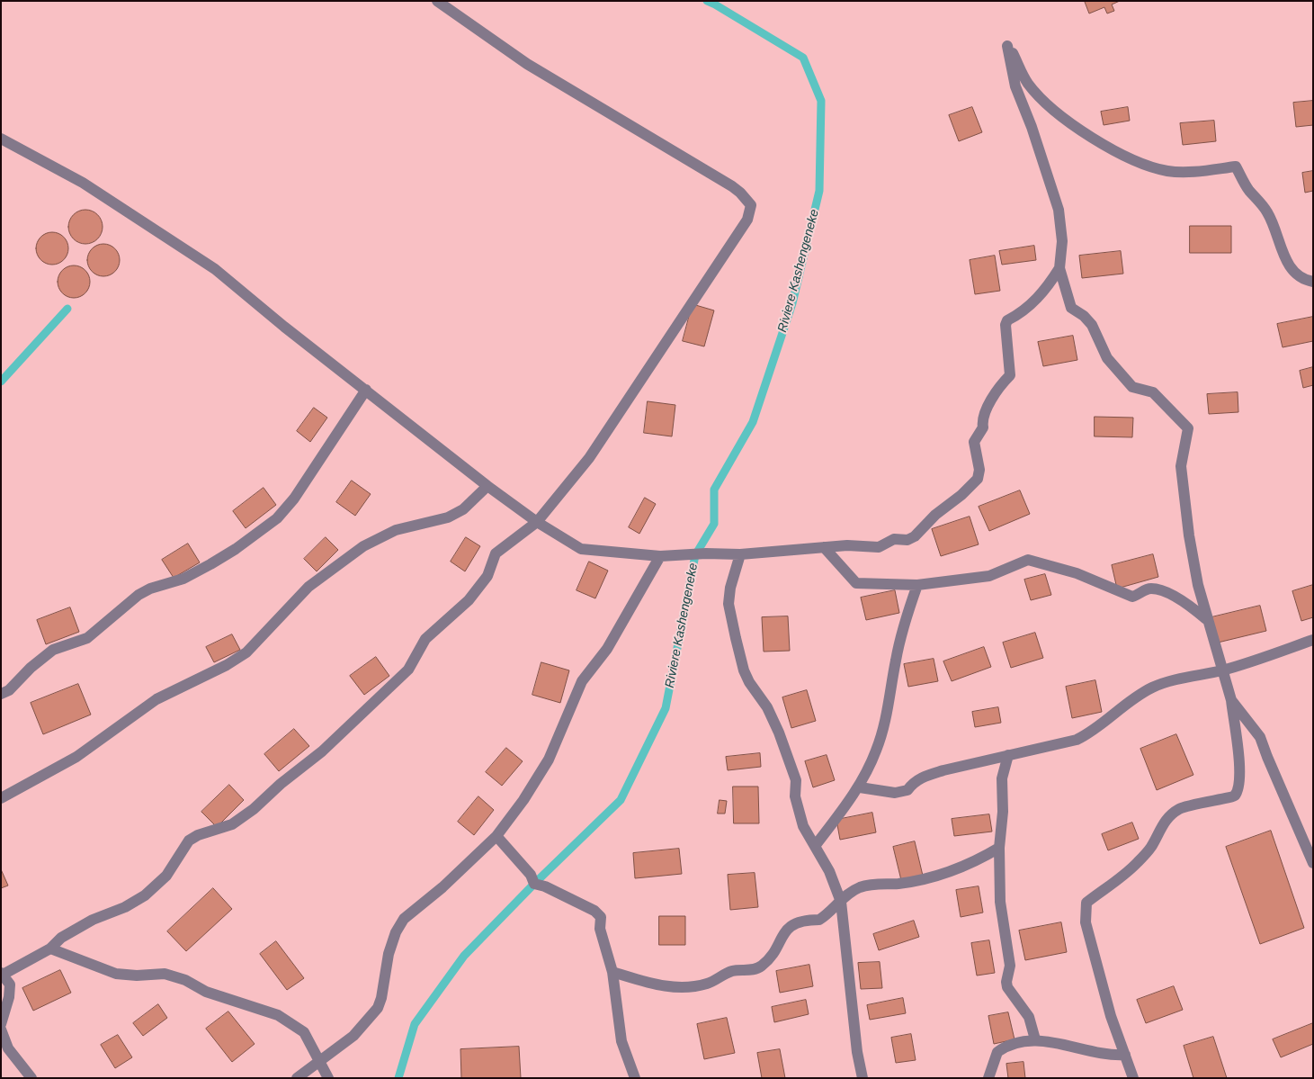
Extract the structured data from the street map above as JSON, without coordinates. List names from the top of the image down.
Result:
{
  "water": ["Riviere Kashengeneke"]
}
